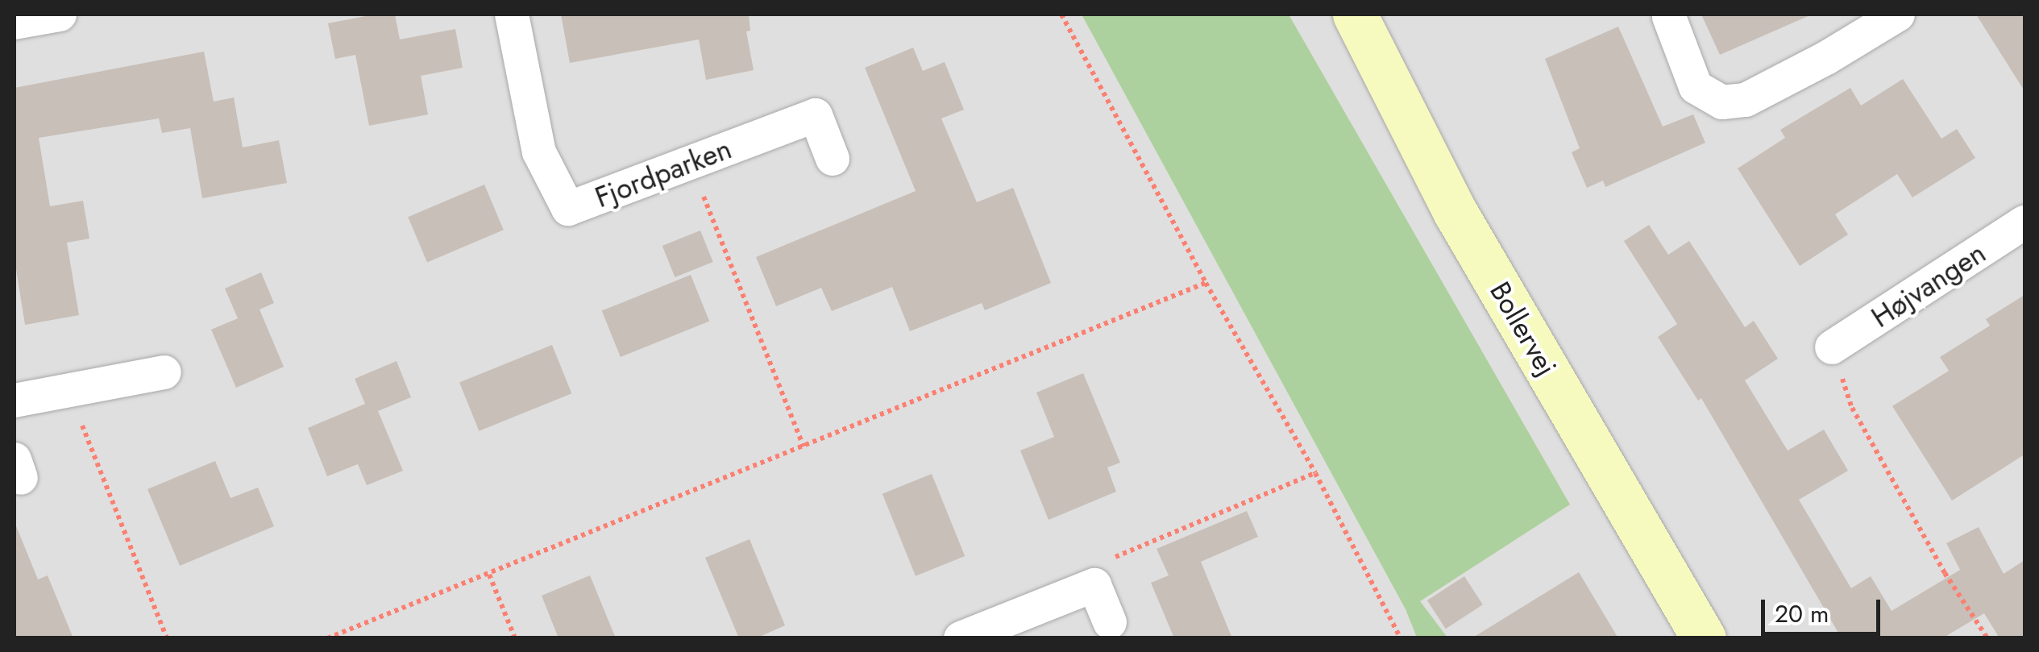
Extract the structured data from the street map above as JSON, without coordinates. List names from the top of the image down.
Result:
{
  "streets": {
    "main road": ["Bollervej"],
    "street": ["Fjordparken", "Højvangen"]
  },
  "scale_bar": "20 m"
}
